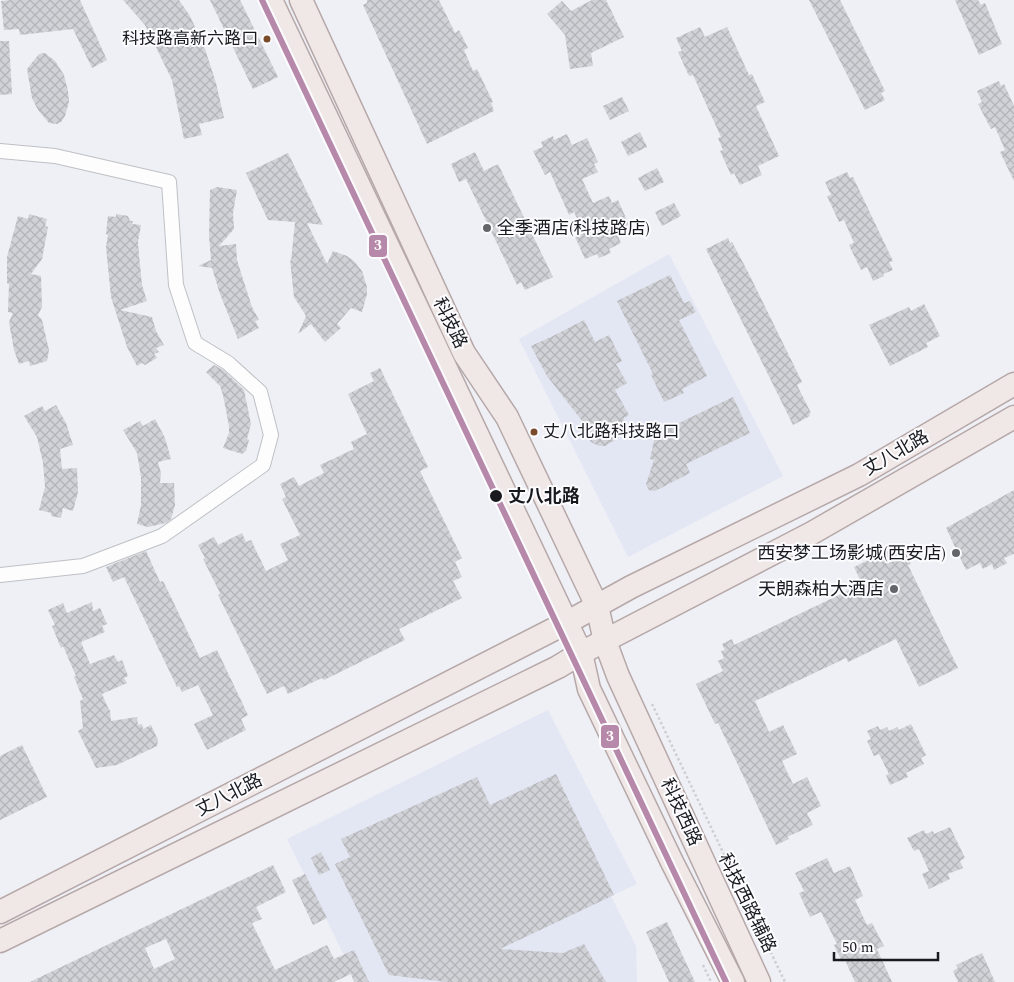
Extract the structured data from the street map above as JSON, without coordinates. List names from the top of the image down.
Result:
{
  "streets": {
    "main road": ["科技路", "丈八北路", "科技西路"],
    "path": ["科技西路辅路"]
  },
  "crossings": [
    ["科技路", "丈八北路"],
    ["科技路", "科技西路"],
    ["丈八北路", "科技西路"]
  ],
  "places": [
    "科技路高新六路口",
    "全季酒店(科技路店)",
    "丈八北路科技路口",
    "丈八北路",
    "西安梦工场影城(西安店)",
    "天朗森柏大酒店"
  ],
  "lines": ["transit line 3"],
  "scale_bar": "50 m"
}
